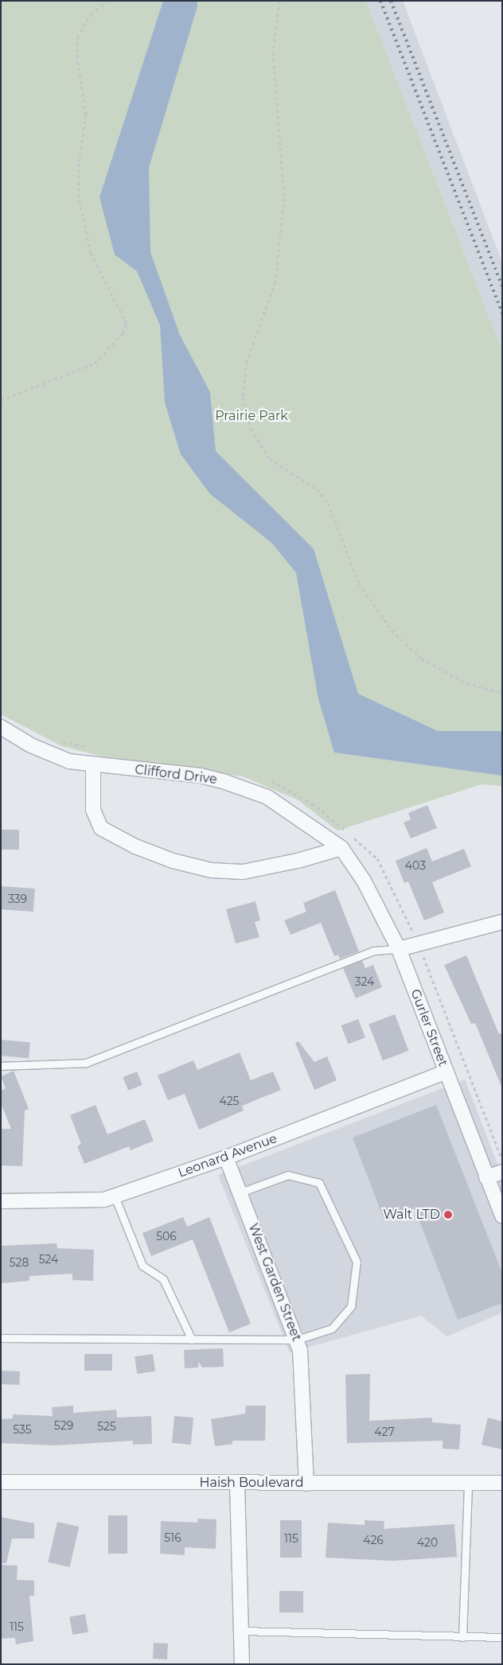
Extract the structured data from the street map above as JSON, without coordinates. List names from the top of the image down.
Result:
{
  "streets": {
    "street": [
      "Clifford Drive",
      "Gurler Street",
      "Leonard Avenue",
      "West Garden Street",
      "Haish Boulevard"
    ]
  },
  "crossings": [
    ["Clifford Drive", "Gurler Street"],
    ["Gurler Street", "Leonard Avenue"],
    ["Leonard Avenue", "West Garden Street"],
    ["West Garden Street", "Haish Boulevard"]
  ],
  "parks": ["Prairie Park"],
  "places": ["Walt LTD"],
  "house_numbers": [
    "403",
    "339",
    "324",
    "425",
    "506",
    "524",
    "528",
    "529",
    "525",
    "535",
    "427",
    "516",
    "115",
    "426",
    "420",
    "115"
  ]
}
